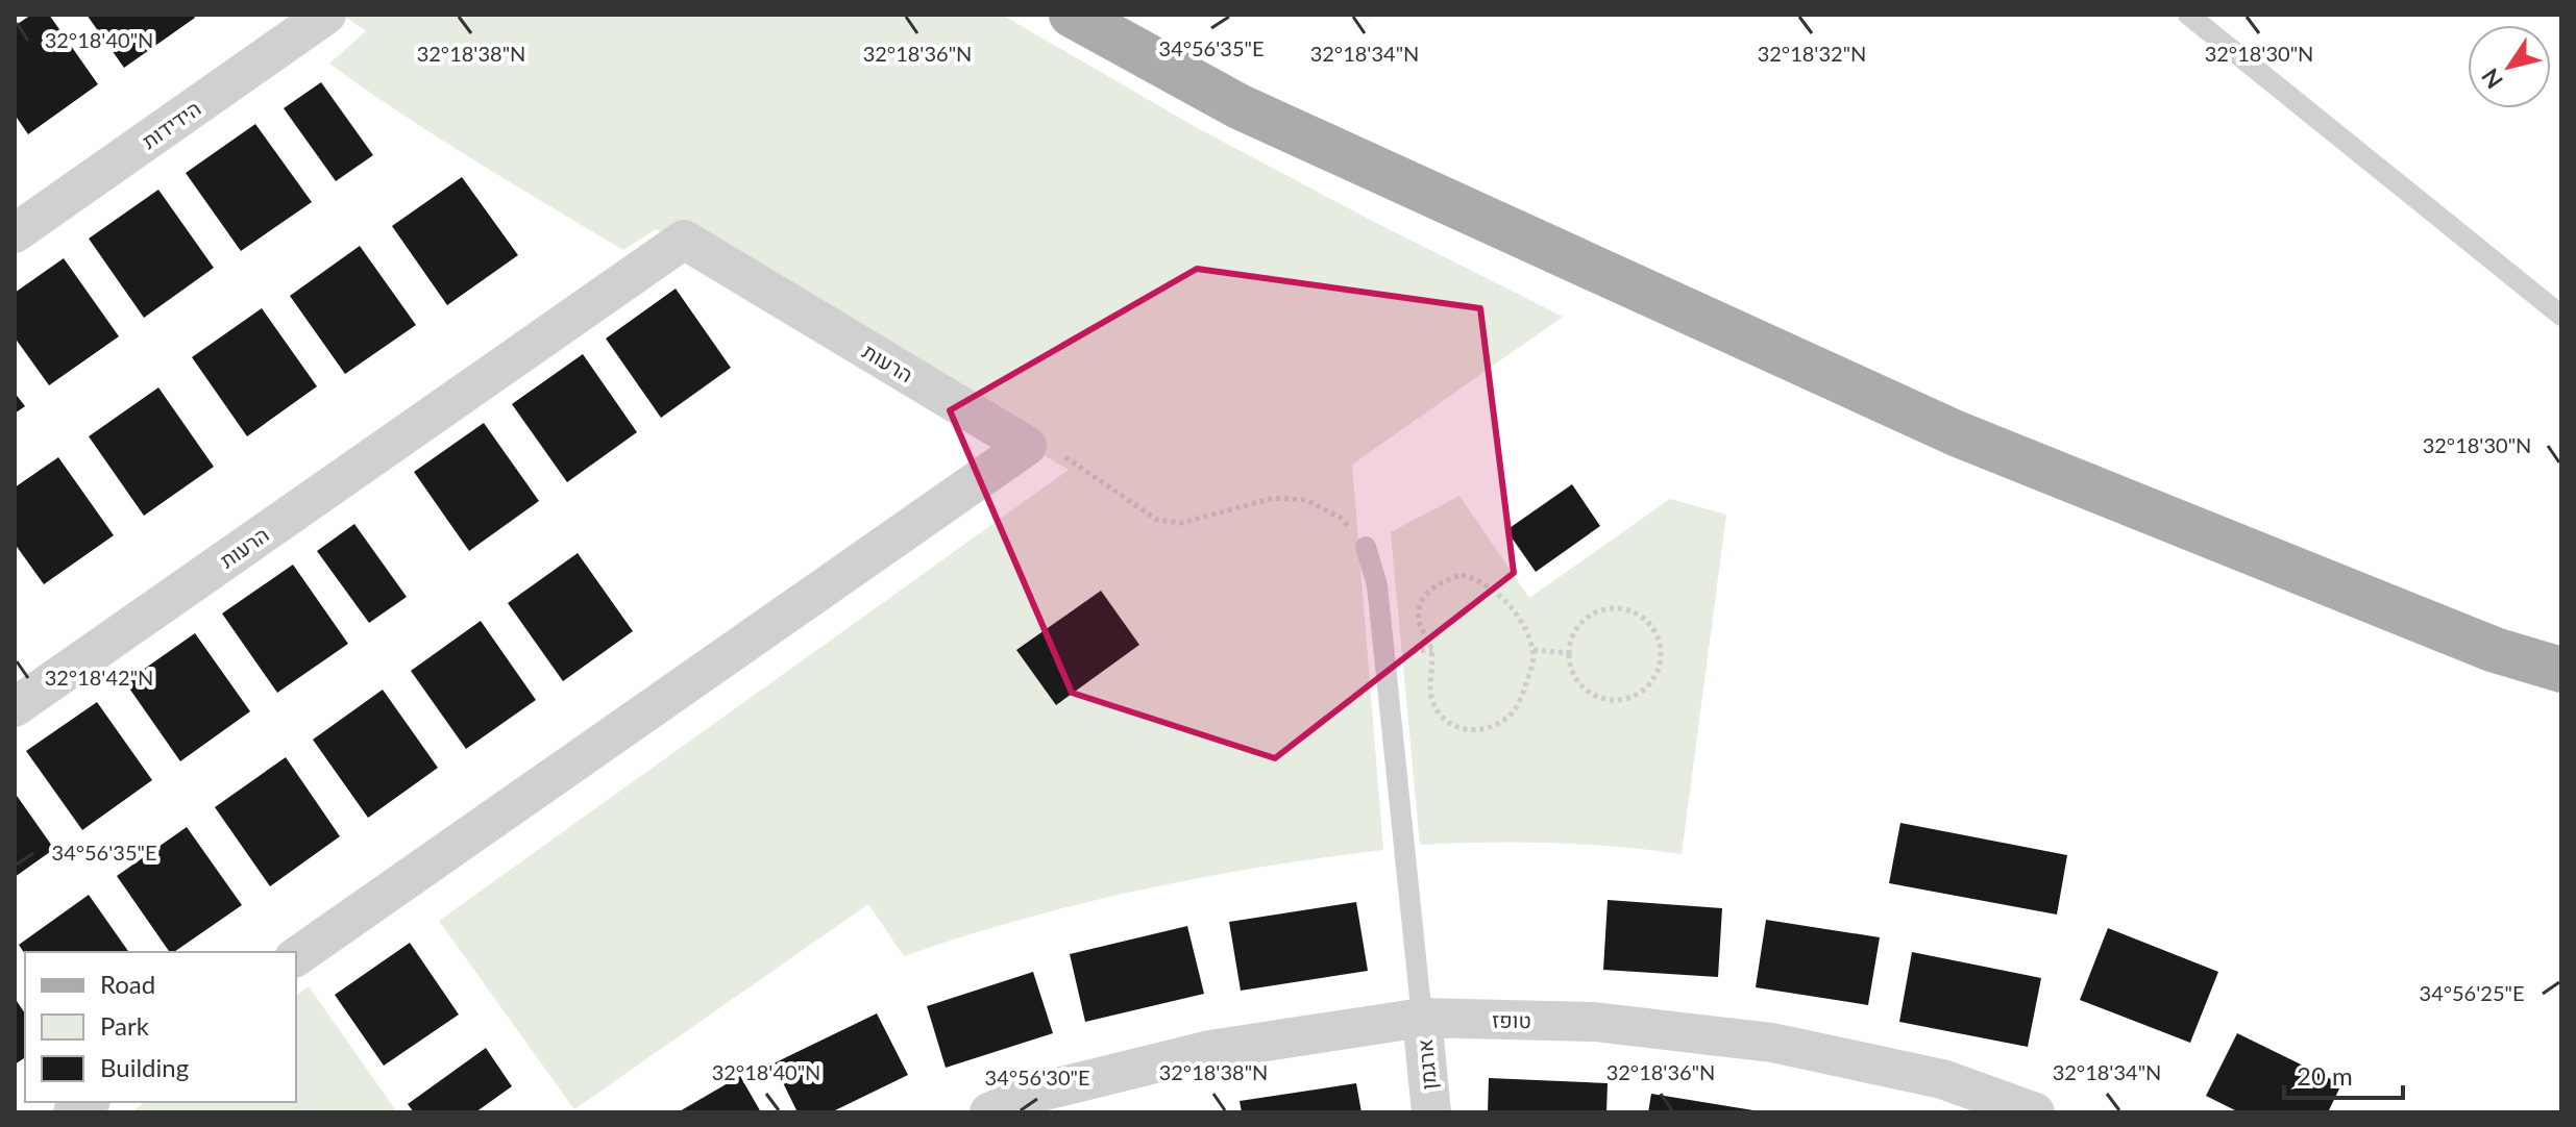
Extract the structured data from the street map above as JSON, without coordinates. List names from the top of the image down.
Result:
{
  "streets": {
    "street": [
      "הידידות",
      "הרעות",
      "טופז",
      "ארגמן"
    ]
  },
  "crossings": [
    ["טופז", "ארגמן"]
  ],
  "legend": ["Road", "Park", "Building"],
  "scale_bar": "20 m",
  "north": "bottom left",
  "coordinates": [
    "32°18'40\"N",
    "34°56'35\"E",
    "32°18'38\"N",
    "32°18'36\"N",
    "32°18'34\"N",
    "32°18'32\"N",
    "32°18'30\"N",
    "32°18'42\"N",
    "34°56'25\"E",
    "34°56'30\"E"
  ]
}
